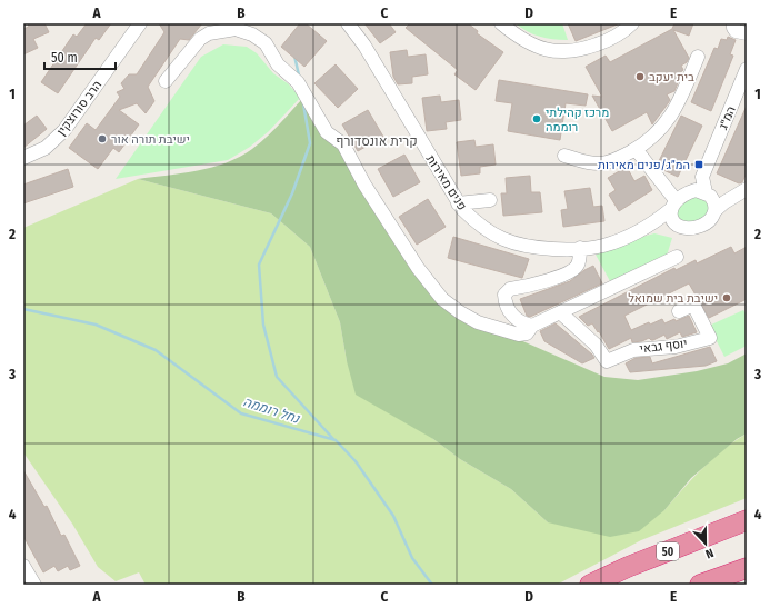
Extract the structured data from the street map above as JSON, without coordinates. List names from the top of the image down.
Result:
{
  "streets": {
    "highway": ["50"],
    "street": [
      "הרב סורוצקין",
      "המ\"ג",
      "פנים מאירות",
      "יוסף גבאי"
    ]
  },
  "crossings": [
    ["המ\"ג", "פנים מאירות"]
  ],
  "districts": ["קרית אונסדורף"],
  "water": ["נחל רוממה"],
  "places": {
    "other": [
      "בית יעקב",
      "מרכז קהילתי רוממה",
      "ישיבת תורה אור",
      "ישיבת בית שמואל"
    ],
    "transit": ["המ״ג/פנים מאירות"]
  },
  "scale_bar": "50 m",
  "north": "bottom",
  "grid": {
    "columns": [
      "A",
      "B",
      "C",
      "D",
      "E"
    ],
    "rows": [
      "1",
      "2",
      "3",
      "4"
    ]
  }
}
